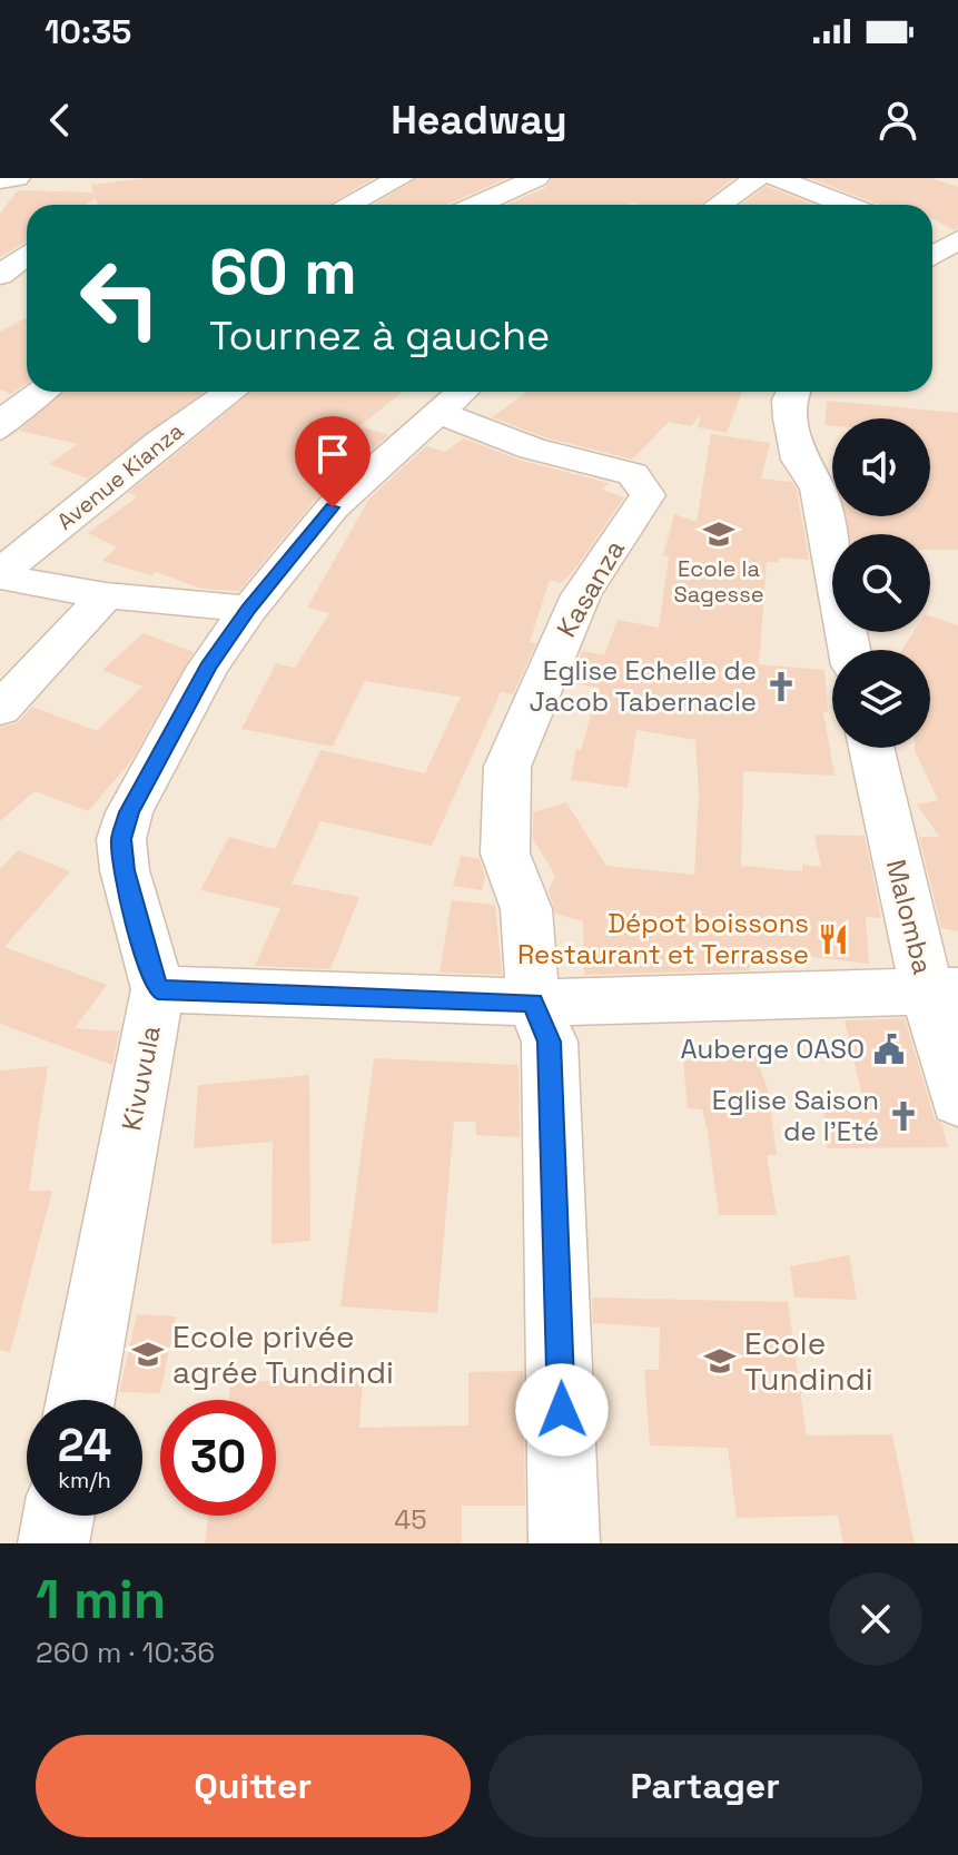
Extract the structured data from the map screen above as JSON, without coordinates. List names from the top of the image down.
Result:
{
  "streets": {
    "street": [
      "Avenue Kianza",
      "Kasanza",
      "Malomba",
      "Kivuvula"
    ]
  },
  "crossings": [
    ["Kasanza", "Kivuvula"]
  ],
  "places": {
    "school or university": ["Ecole la Sagesse", "Ecole privée agrée Tundindi", "Ecole Tundindi"],
    "church": ["Eglise Echelle de Jacob Tabernacle", "Eglise Saison de l'Eté"],
    "restaurant": ["Dépot boissons Restaurant et Terrasse"],
    "public building": ["Auberge OASO"]
  },
  "house_numbers": ["45"],
  "page": {
    "status": "10:35",
    "header": "Headway",
    "turn": ["60 m", "Tournez à gauche"],
    "speed": "24 km/h",
    "limit": "30",
    "heading": ["1 min", "260 m · 10:36"],
    "buttons": ["Quitter", "Partager"]
  }
}
